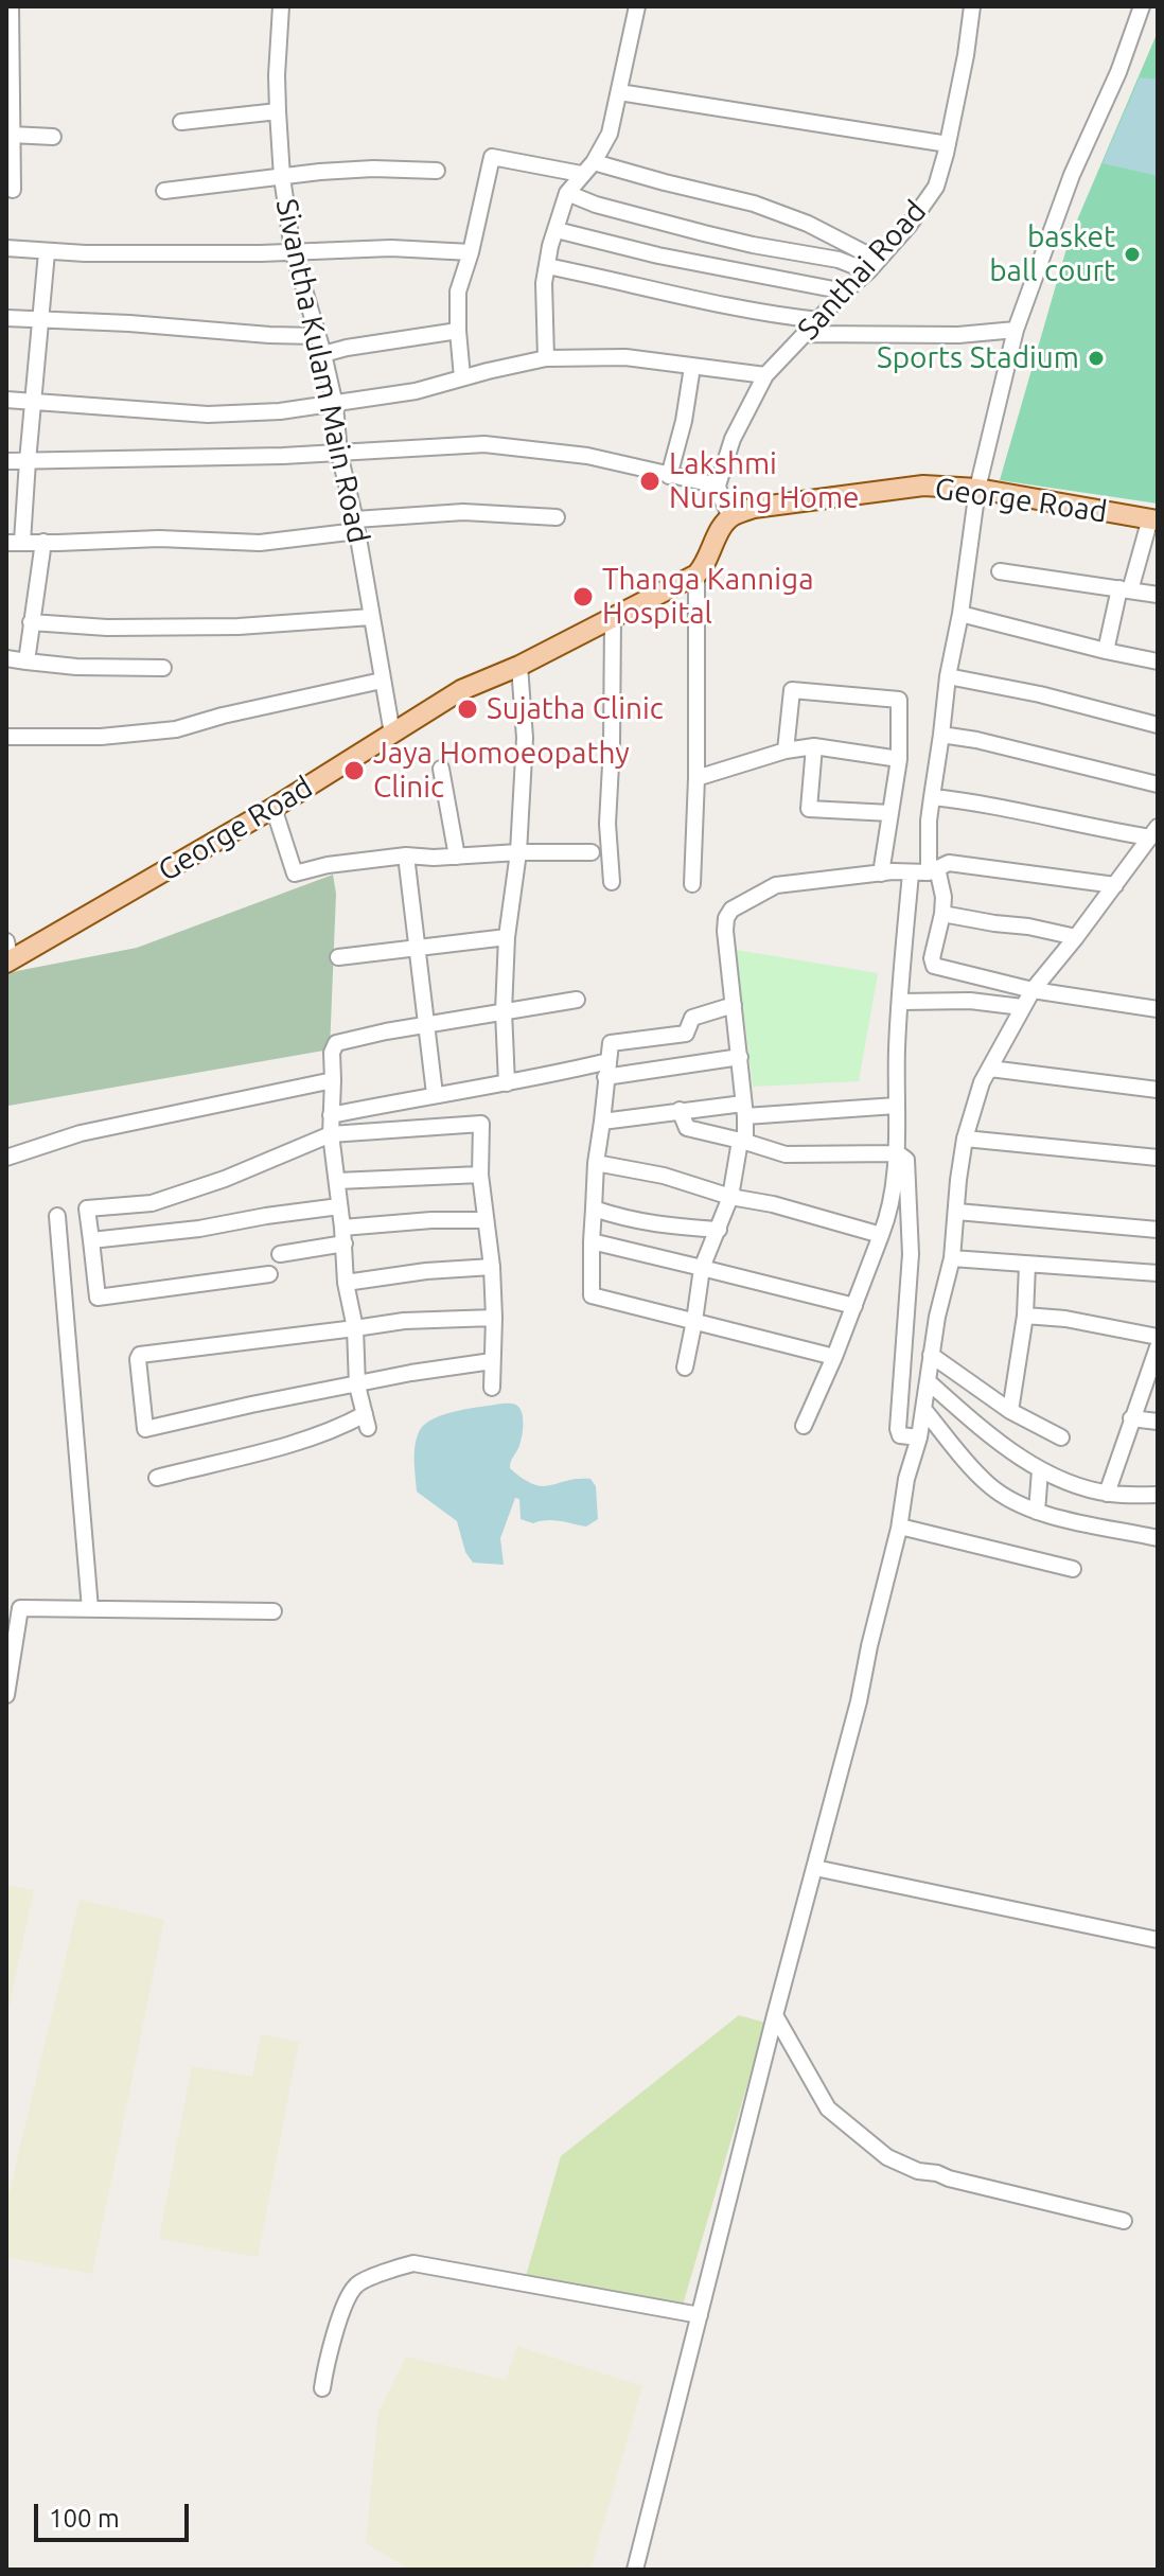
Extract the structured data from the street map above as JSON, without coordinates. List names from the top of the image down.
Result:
{
  "streets": {
    "main road": ["George Road"],
    "street": ["Santhai Road", "Sivantha Kulam Main Road"]
  },
  "crossings": [
    ["Sivantha Kulam Main Road", "George Road"]
  ],
  "places": [
    "basket ball court",
    "Sports Stadium",
    "Lakshmi Nursing Home",
    "Thanga Kanniga Hospital",
    "Sujatha Clinic",
    "Jaya Homoeopathy Clinic"
  ],
  "scale_bar": "100 m"
}
